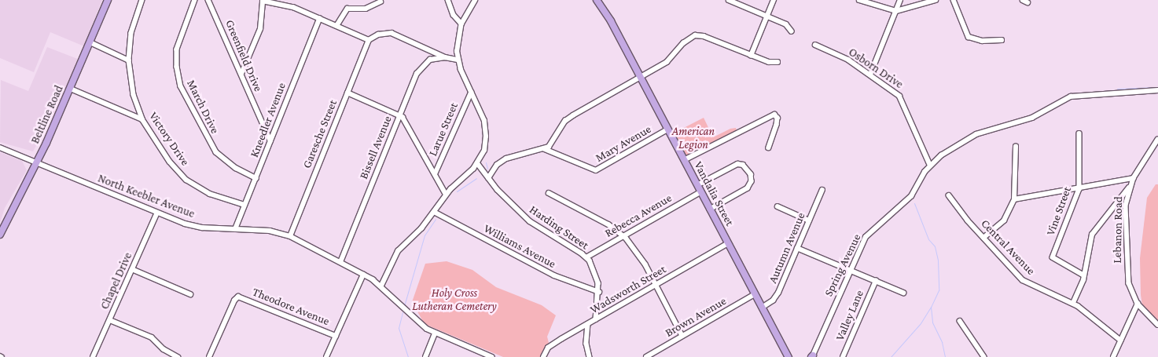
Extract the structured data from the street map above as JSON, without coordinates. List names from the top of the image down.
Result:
{
  "streets": {
    "main road": ["Beltline Road", "Vandalia Street"],
    "street": [
      "Greenfield Drive",
      "Osborn Drive",
      "March Drive",
      "Kneedler Avenue",
      "Larue Street",
      "Garesche Street",
      "Victory Drive",
      "Mary Avenue",
      "Bissell Avenue",
      "North Keebler Avenue",
      "Vine Street",
      "Rebecca Avenue",
      "Harding Street",
      "Lebanon Road",
      "Williams Avenue",
      "Central Avenue",
      "Autumn Avenue",
      "Spring Avenue",
      "Chapel Drive",
      "Wadsworth Street",
      "Theodore Avenue",
      "Valley Lane",
      "Brown Avenue"
    ]
  },
  "crossings": [
    ["Greenfield Drive", "Kneedler Avenue"],
    ["Osborn Drive", "Spring Avenue"],
    ["March Drive", "Kneedler Avenue"],
    ["Beltline Road", "North Keebler Avenue"],
    ["Kneedler Avenue", "Victory Drive"],
    ["Kneedler Avenue", "North Keebler Avenue"],
    ["Garesche Street", "North Keebler Avenue"],
    ["Mary Avenue", "Vandalia Street"],
    ["Bissell Avenue", "North Keebler Avenue"],
    ["Vandalia Street", "Rebecca Avenue"],
    ["Vandalia Street", "Autumn Avenue"],
    ["Vandalia Street", "Wadsworth Street"],
    ["Vandalia Street", "Brown Avenue"],
    ["North Keebler Avenue", "Chapel Drive"],
    ["Rebecca Avenue", "Harding Street"],
    ["Harding Street", "Williams Avenue"],
    ["Harding Street", "Wadsworth Street"]
  ],
  "parks": ["American Legion", "Holy Cross Lutheran Cemetery"]
}
